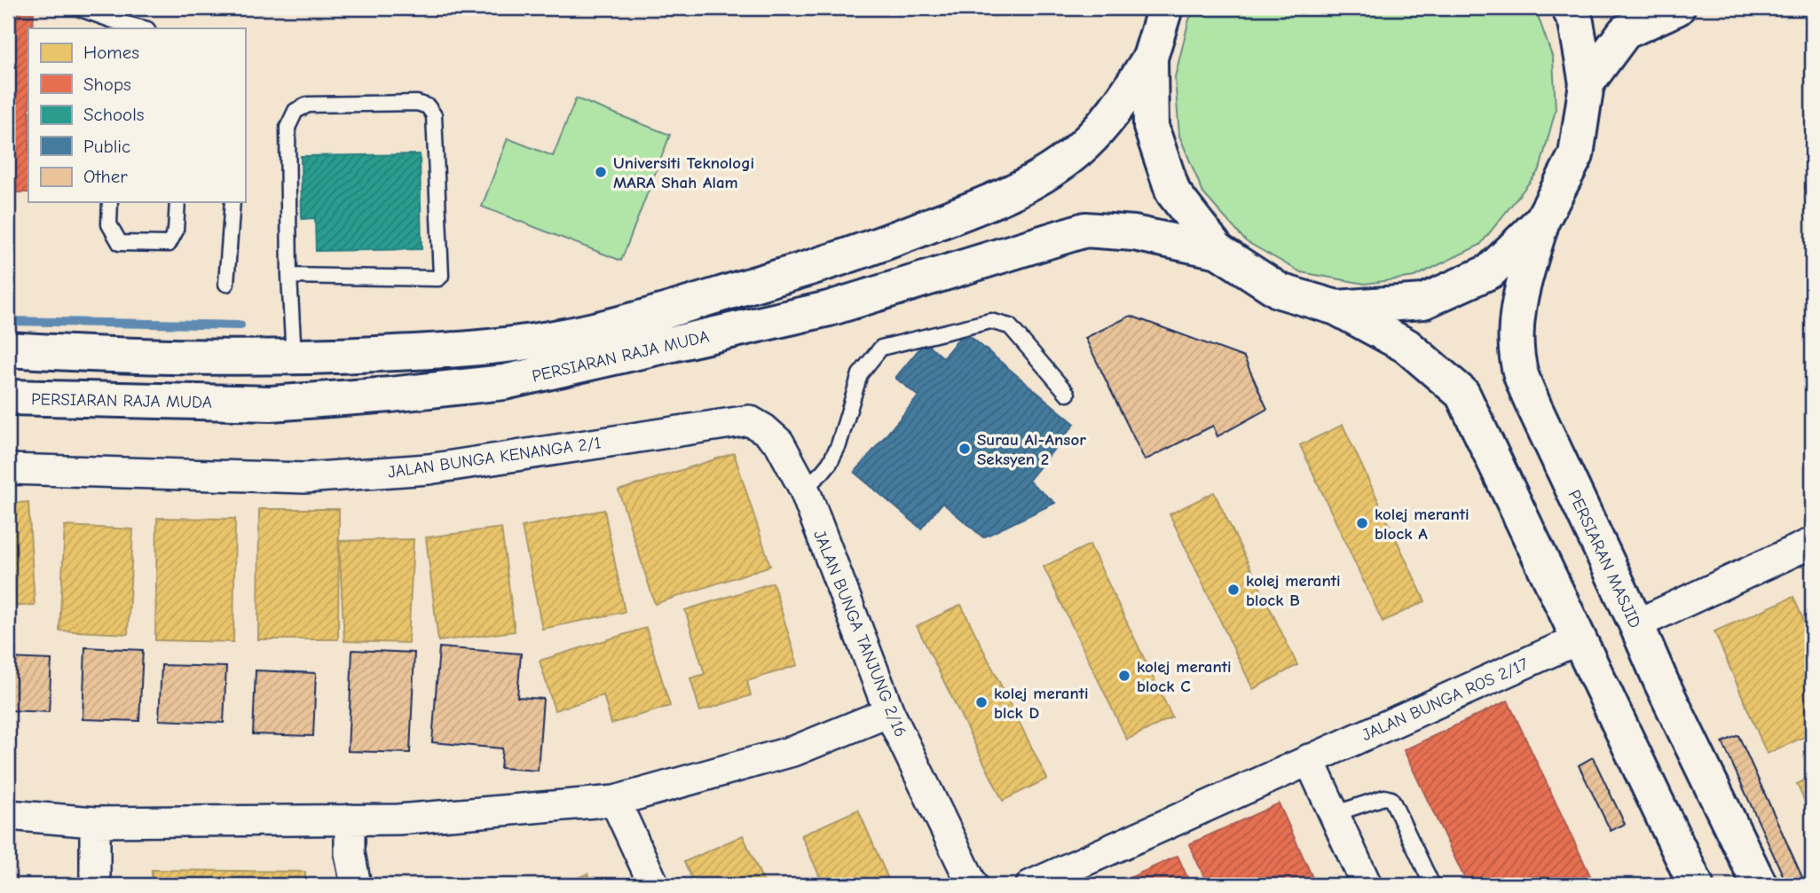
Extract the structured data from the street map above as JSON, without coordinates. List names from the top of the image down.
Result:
{
  "streets": {
    "main road": ["PERSIARAN RAJA MUDA", "PERSIARAN MASJID"],
    "street": ["JALAN BUNGA KENANGA 2/1", "JALAN BUNGA TANJUNG 2/16", "JALAN BUNGA ROS 2/17"]
  },
  "crossings": [
    ["JALAN BUNGA KENANGA 2/1", "JALAN BUNGA TANJUNG 2/16"]
  ],
  "places": [
    "Universiti Teknologi MARA Shah Alam",
    "Surau Al-Ansor Seksyen 2",
    "kolej meranti block A",
    "kolej meranti block B",
    "kolej meranti block C",
    "kolej meranti blck D"
  ],
  "legend": [
    "Homes",
    "Shops",
    "Schools",
    "Public",
    "Other"
  ]
}
